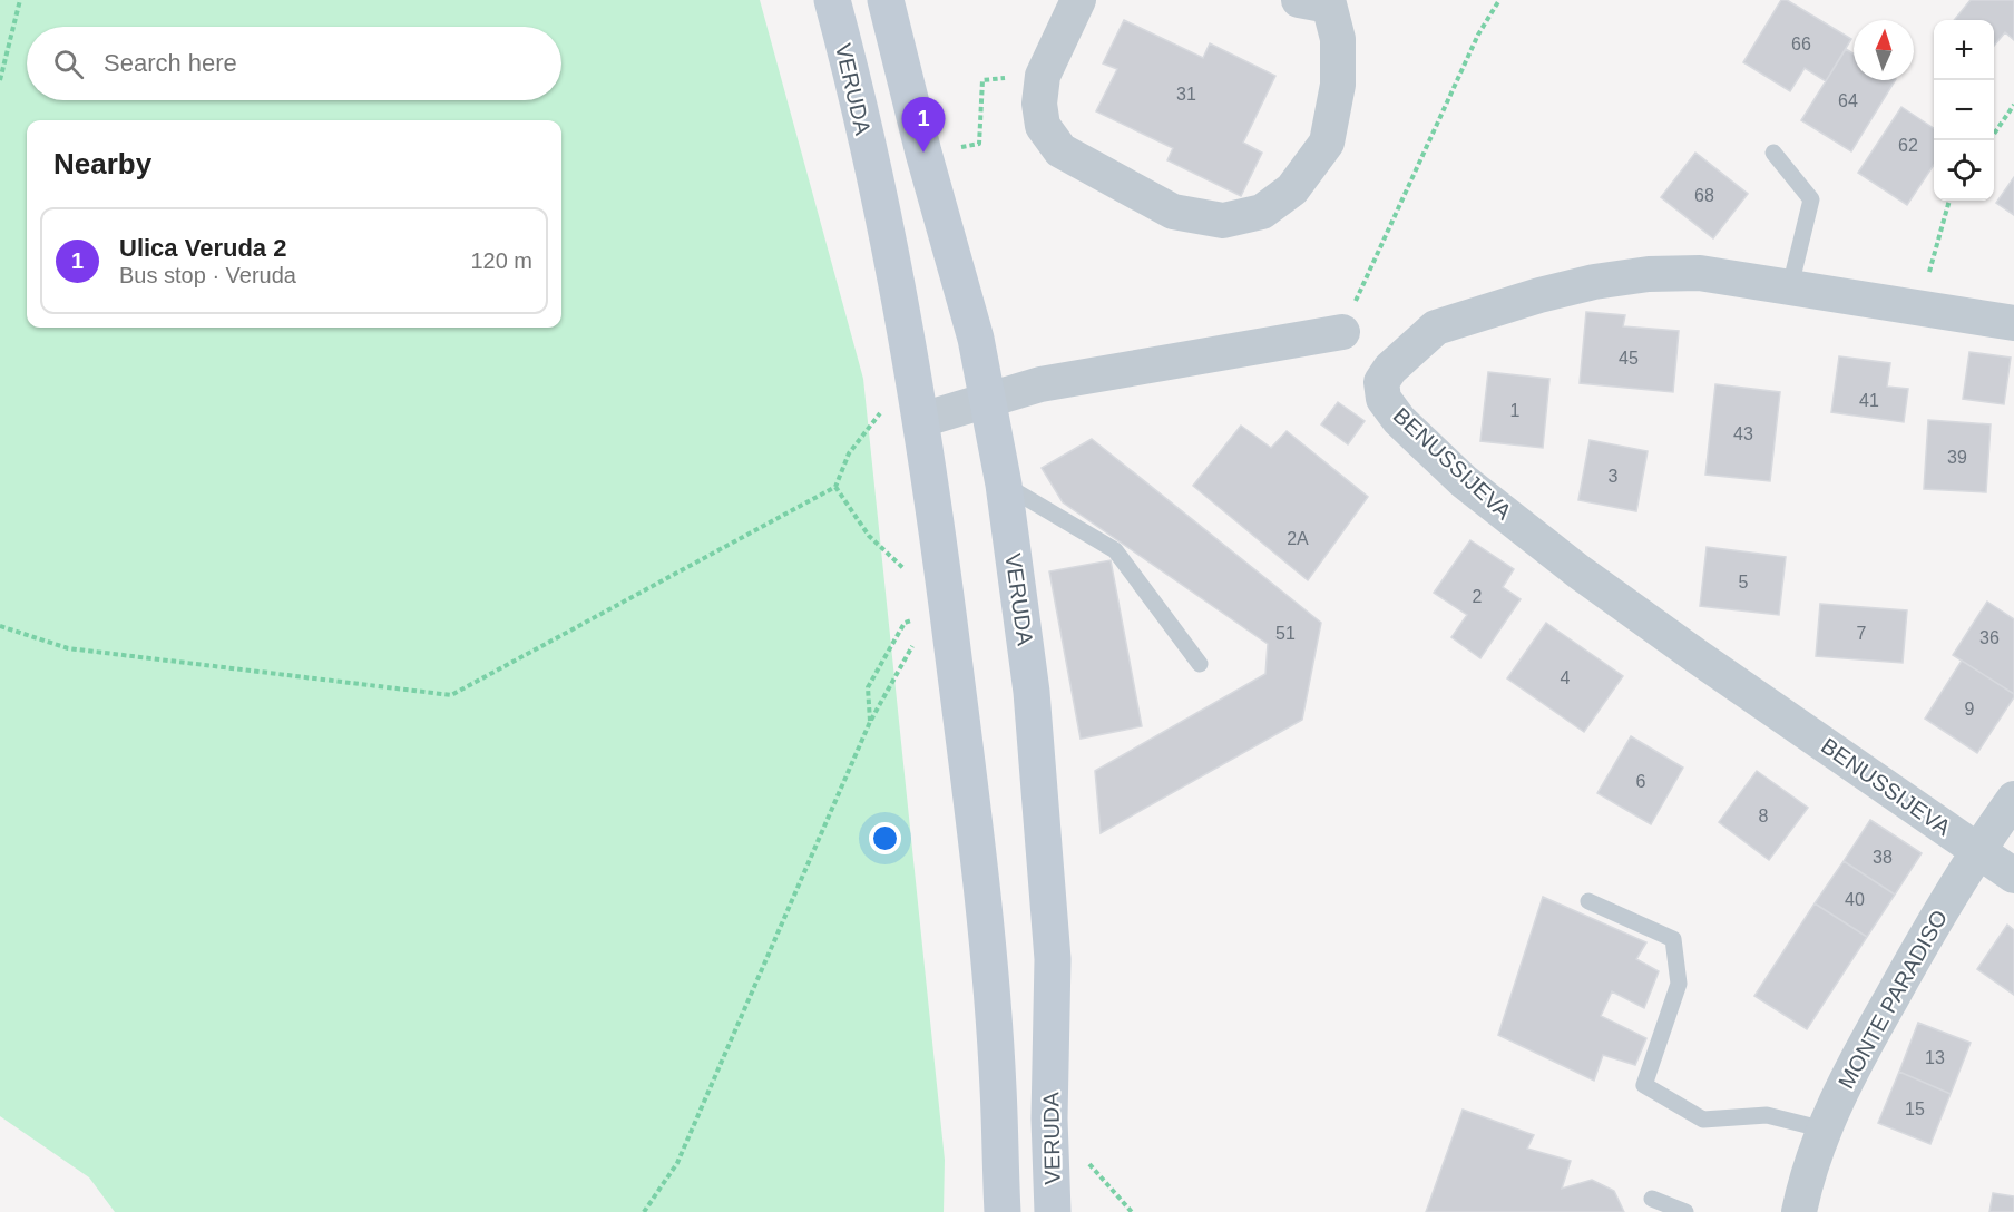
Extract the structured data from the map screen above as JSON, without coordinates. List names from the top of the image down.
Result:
{
  "streets": {
    "main road": ["VERUDA"],
    "street": ["BENUSSIJEVA", "MONTE PARADISO"]
  },
  "crossings": [
    ["BENUSSIJEVA", "MONTE PARADISO"]
  ],
  "house_numbers": [
    "66",
    "31",
    "64",
    "62",
    "68",
    "45",
    "41",
    "1",
    "43",
    "39",
    "3",
    "2A",
    "5",
    "2",
    "51",
    "7",
    "36",
    "4",
    "9",
    "6",
    "8",
    "38",
    "40",
    "13",
    "15"
  ],
  "north": "top",
  "page": {
    "map_buttons": ["+", "−"],
    "search": "Search here",
    "pins": "1",
    "heading": "Nearby",
    "list": [
      {
        "mark": "1",
        "name": "Ulica Veruda 2",
        "note": "Bus stop · Veruda",
        "value": "120 m"
      }
    ]
  }
}
